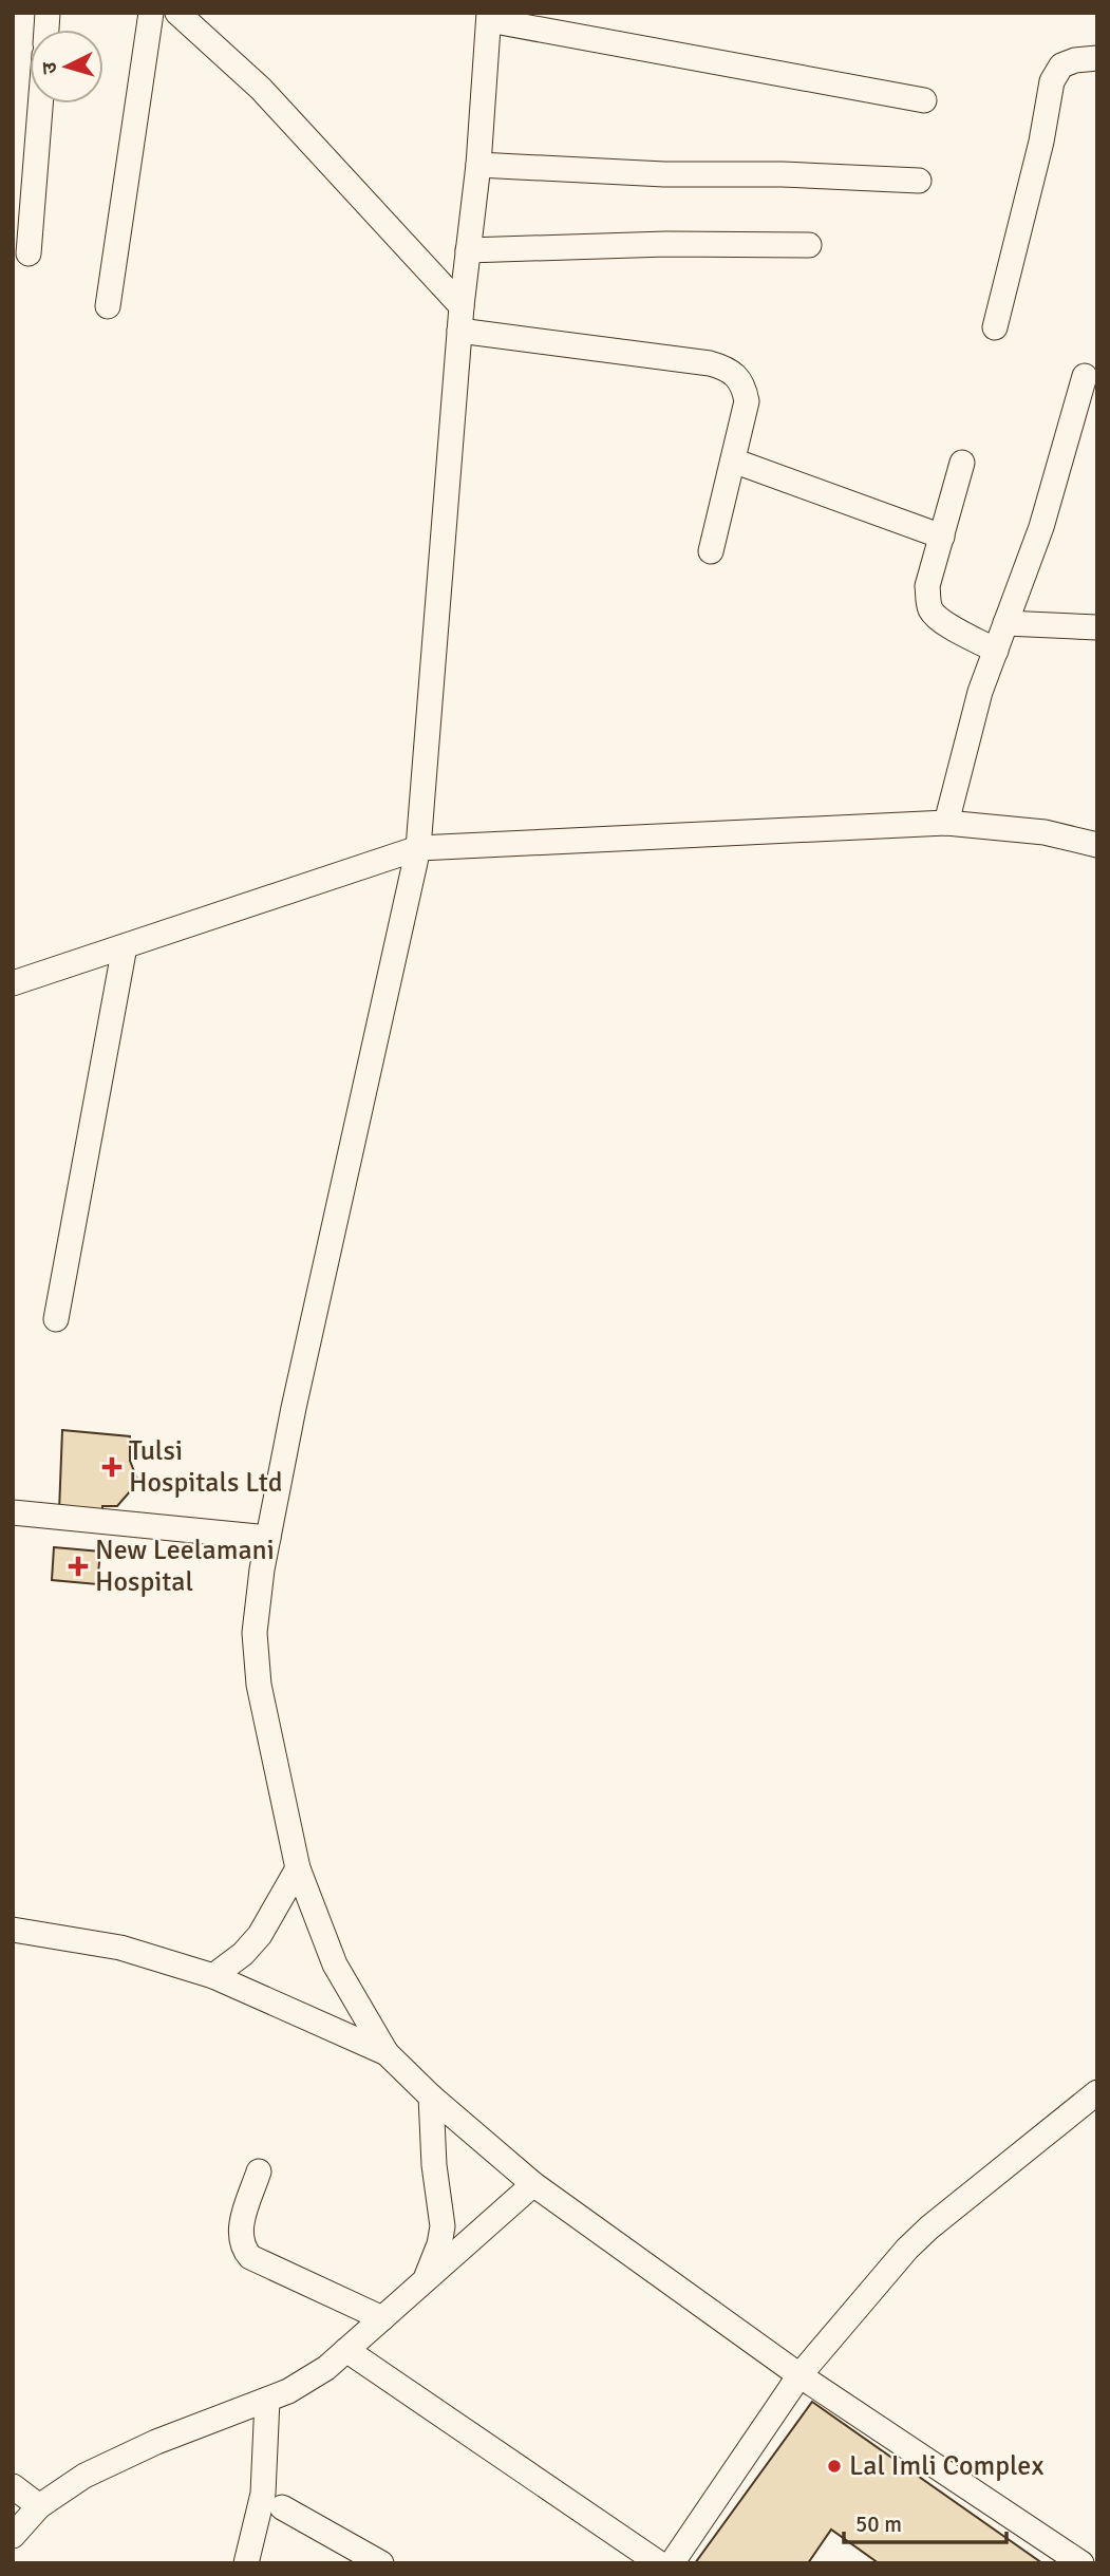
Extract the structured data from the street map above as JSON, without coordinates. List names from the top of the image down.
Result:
{
  "places": {
    "health": ["Tulsi Hospitals Ltd", "New Leelamani Hospital"],
    "other": ["Lal Imli Complex"]
  },
  "scale_bar": "50 m",
  "north": "left"
}
